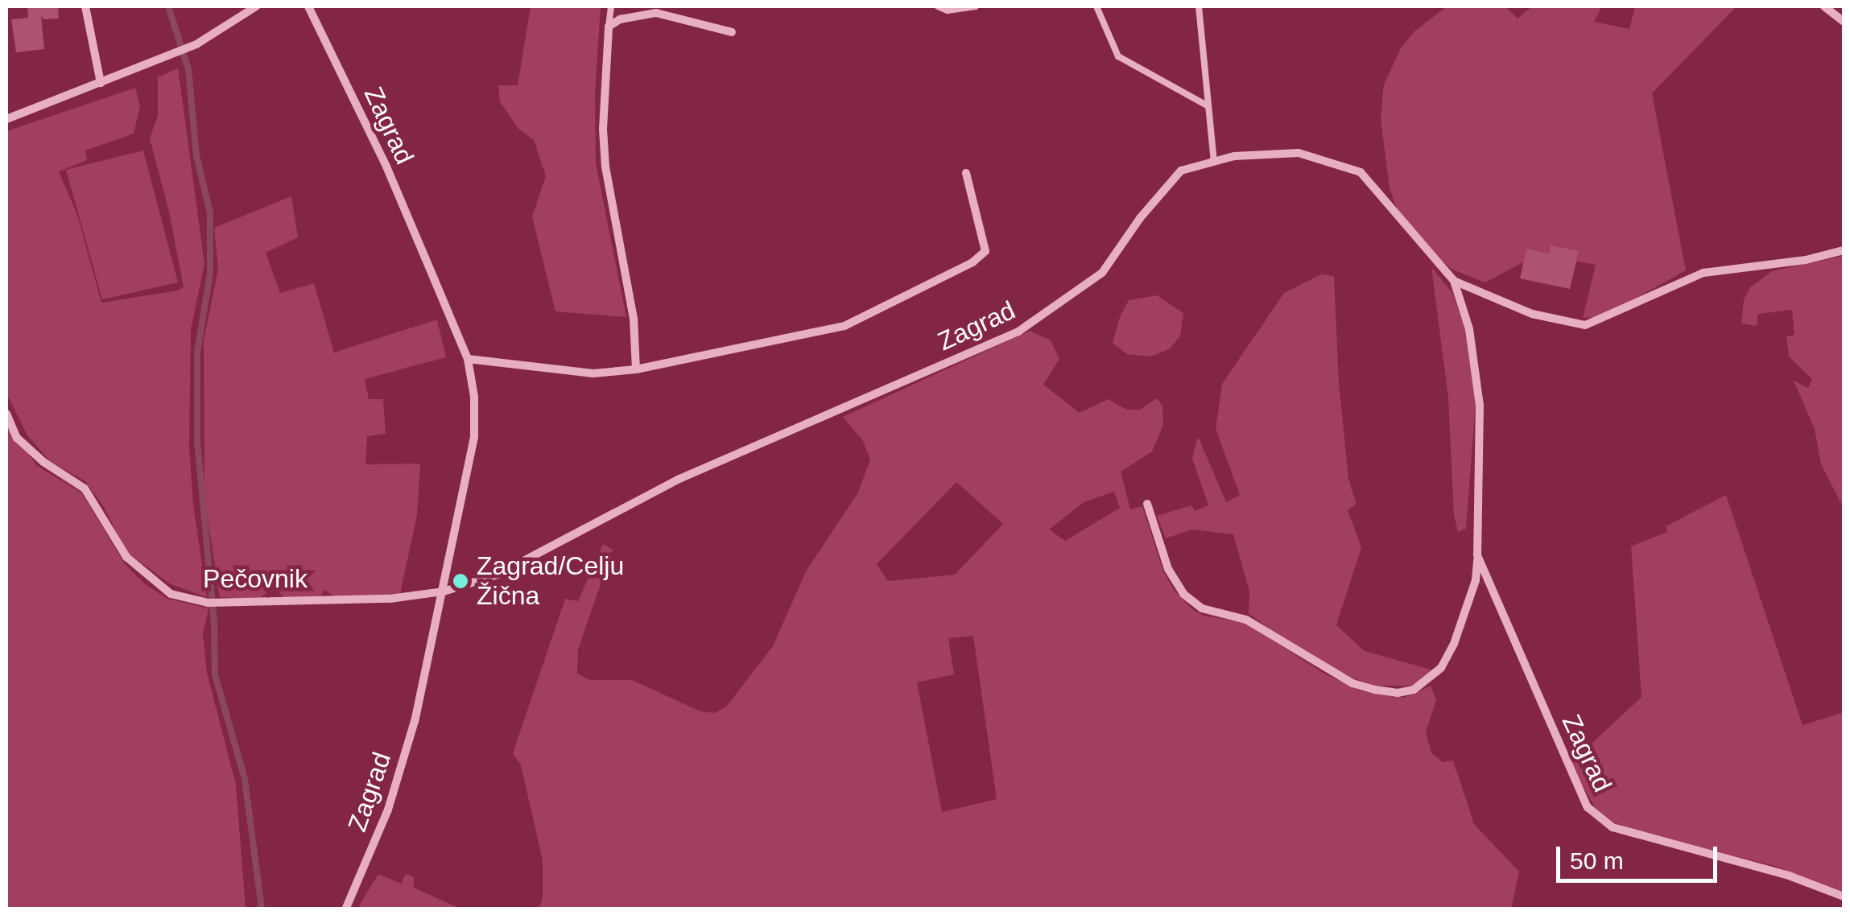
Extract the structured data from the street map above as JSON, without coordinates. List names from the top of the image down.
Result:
{
  "streets": {
    "street": ["Zagrad", "Pečovnik"]
  },
  "crossings": [
    ["Zagrad", "Pečovnik"]
  ],
  "places": ["Zagrad/Celju Žična"],
  "scale_bar": "50 m"
}
